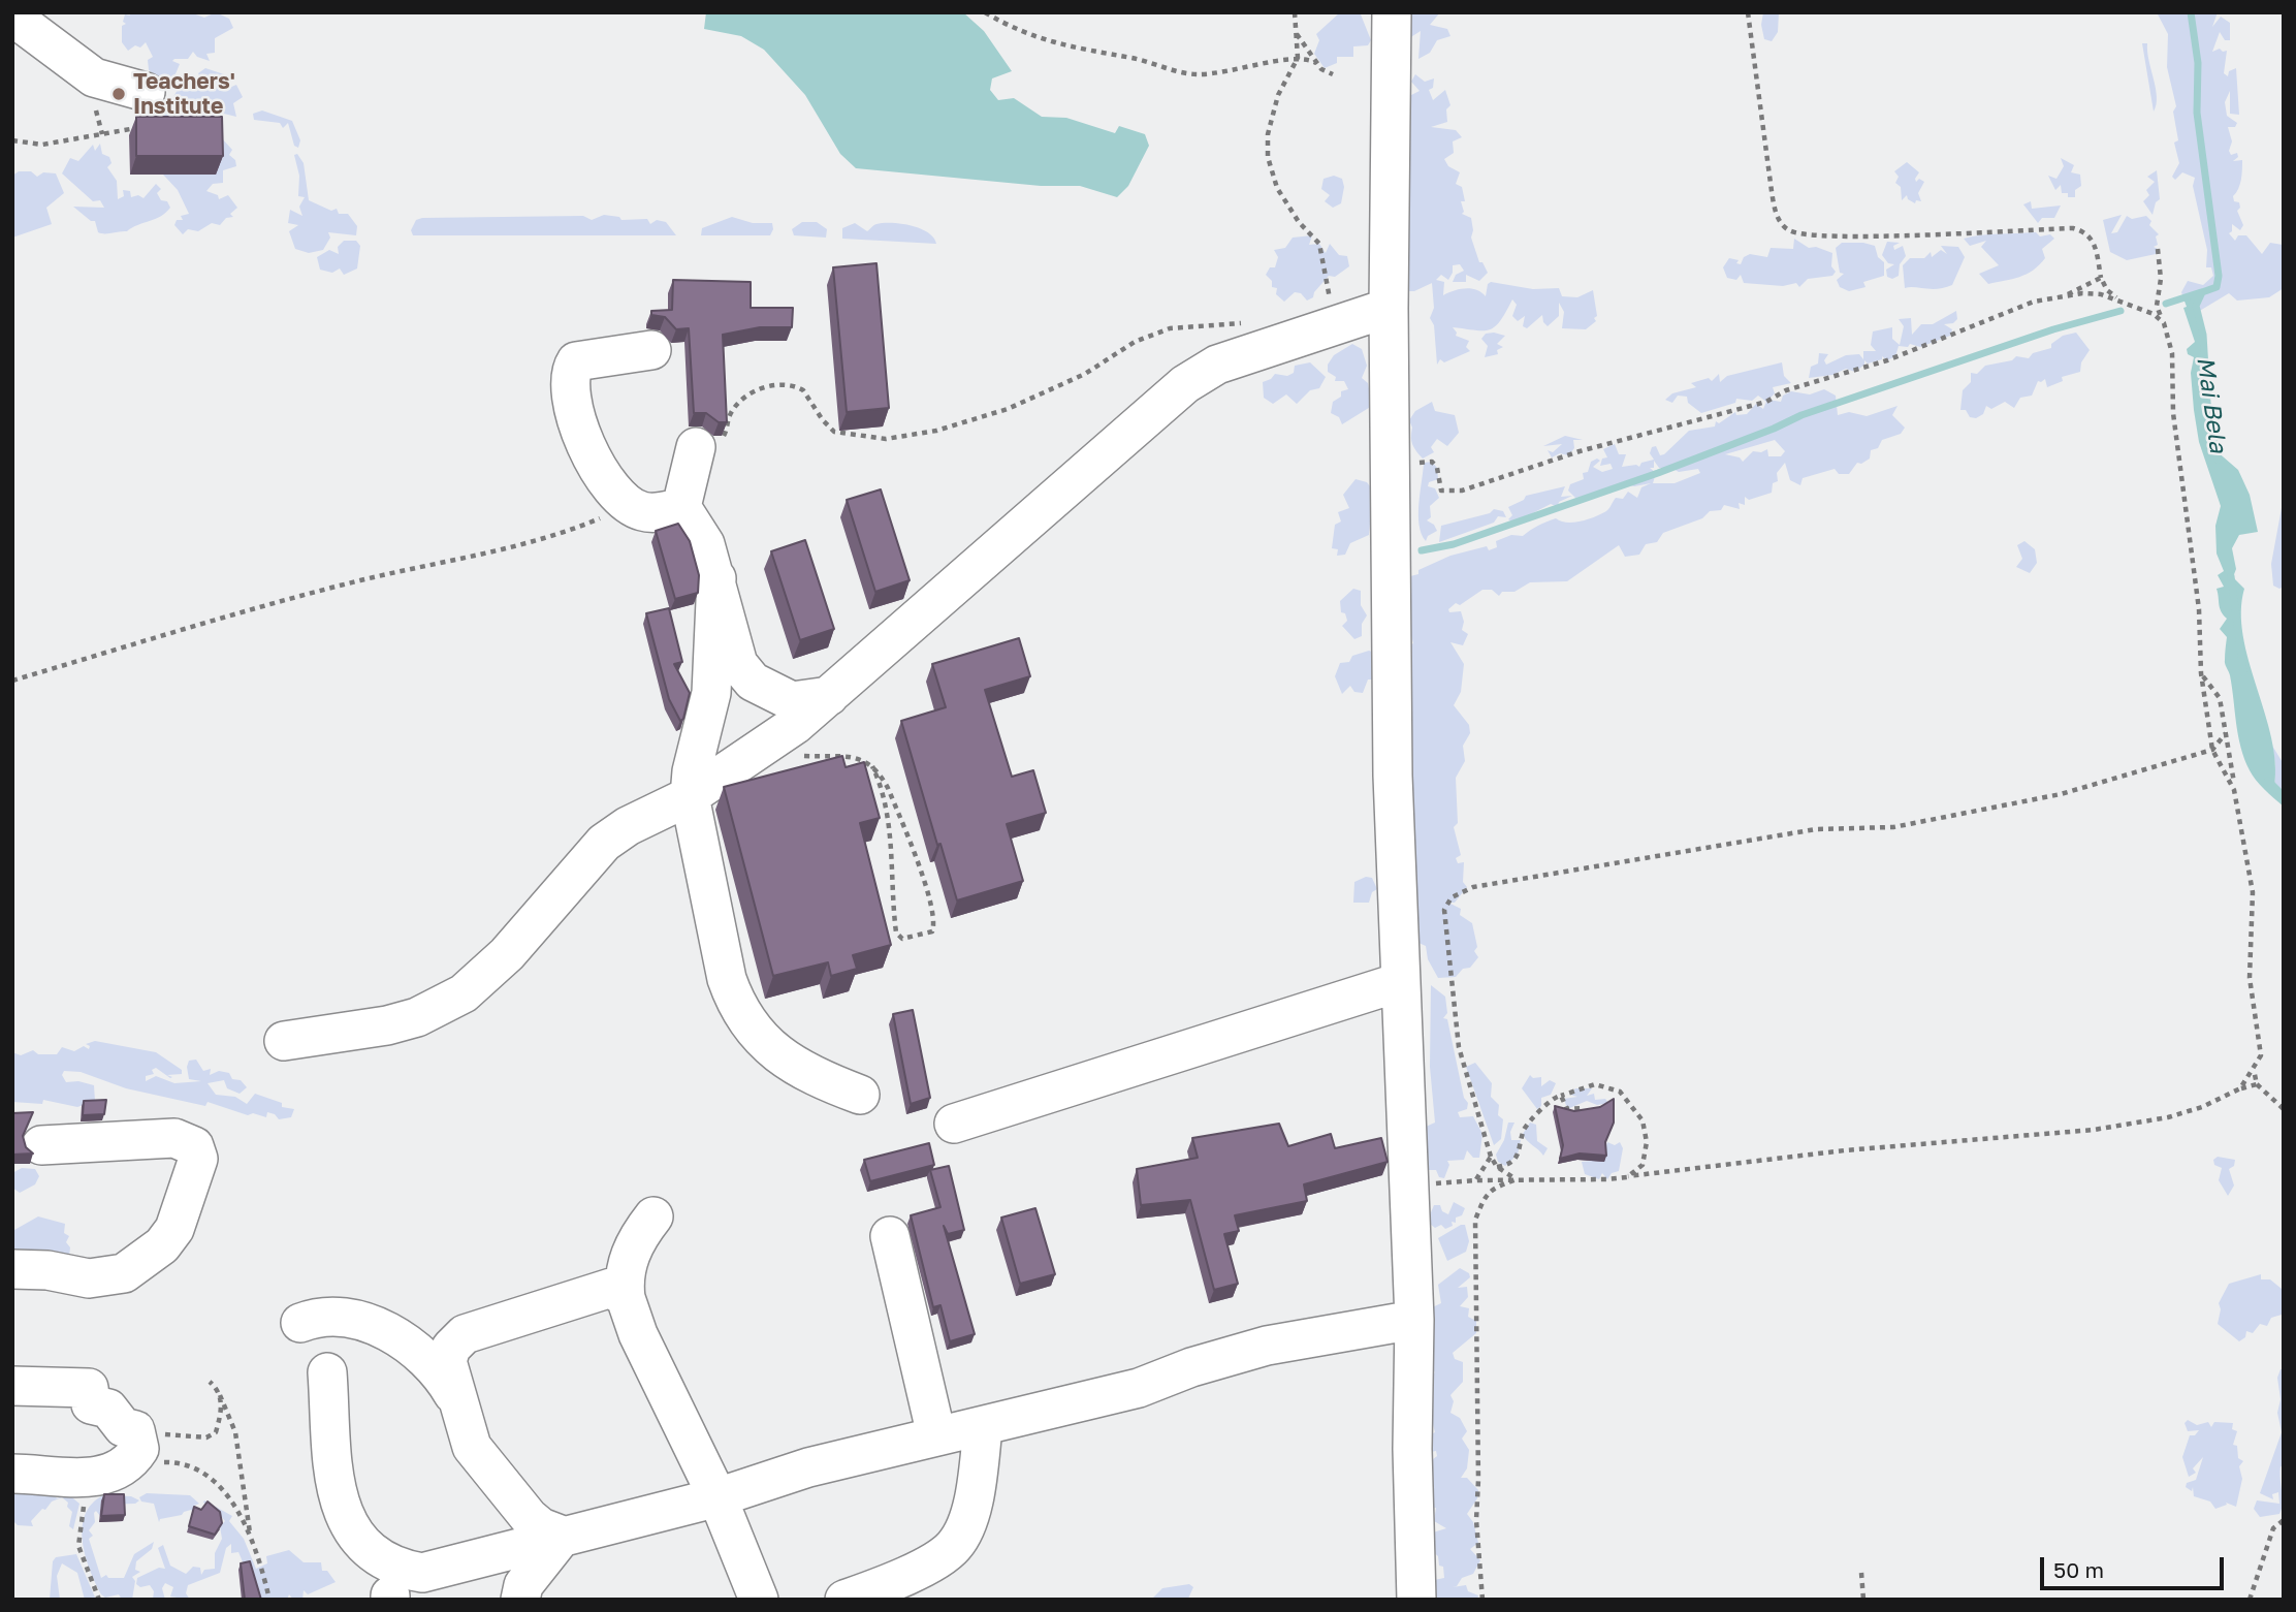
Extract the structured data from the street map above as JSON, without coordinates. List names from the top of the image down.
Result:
{
  "water": ["Mai Bela"],
  "places": ["Teachers' Institute"],
  "scale_bar": "50 m"
}
